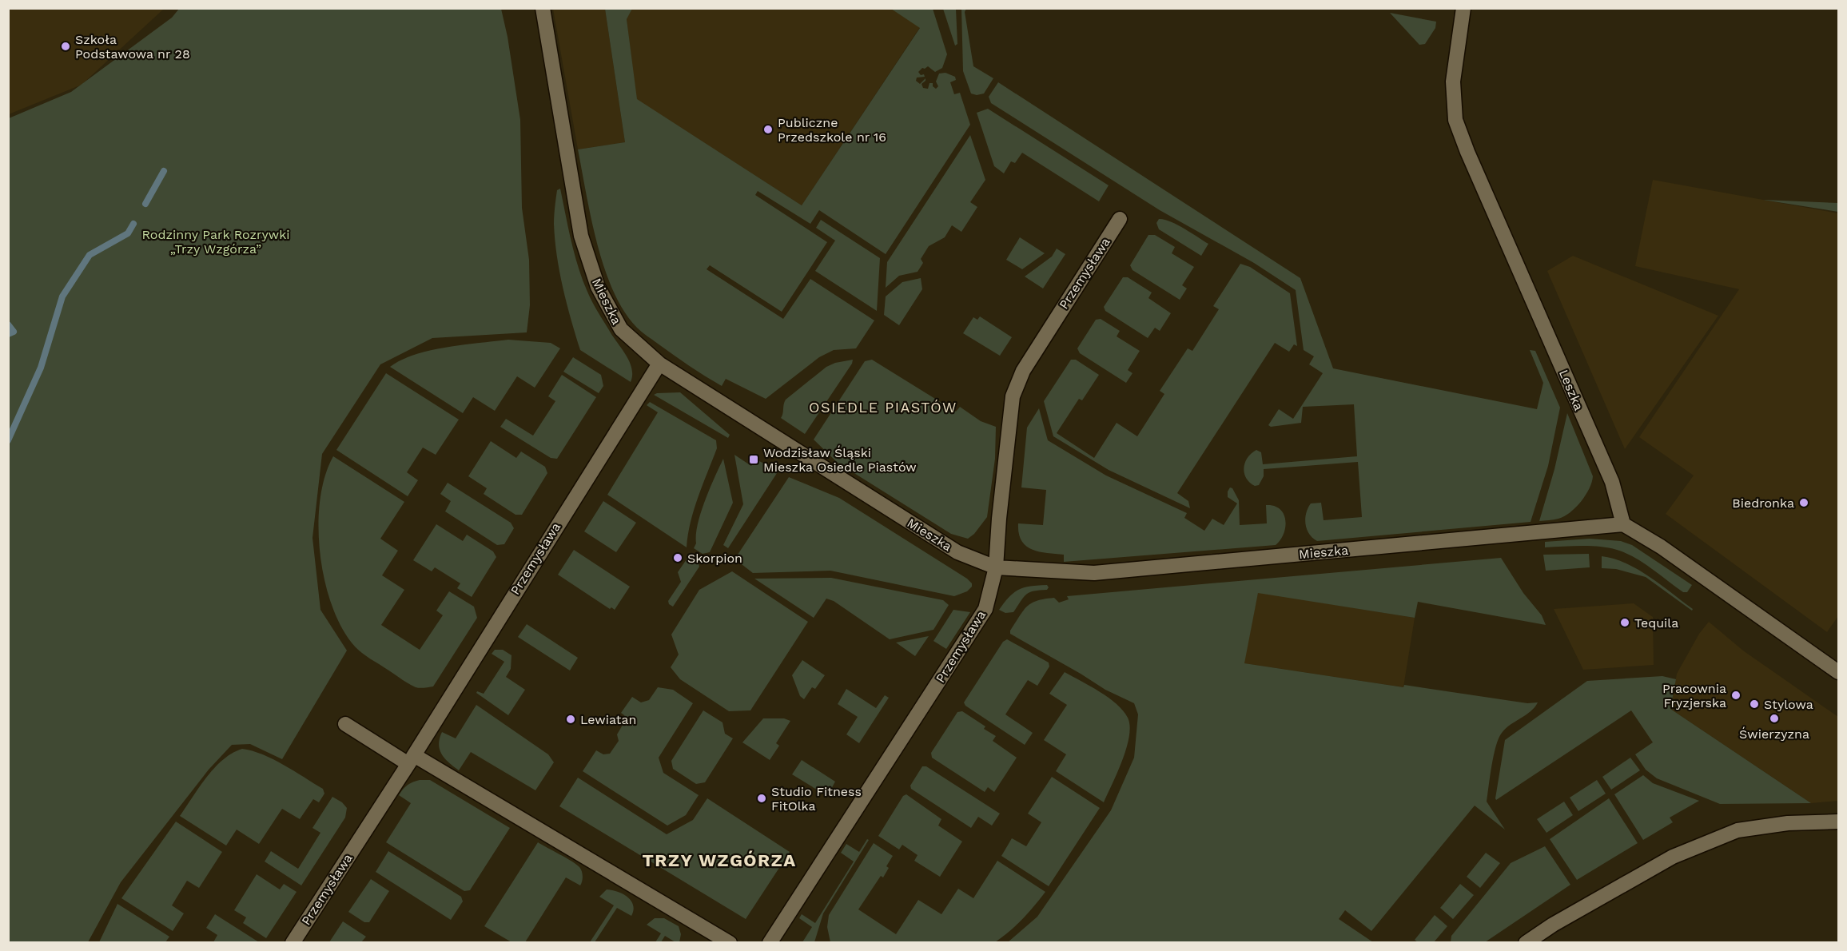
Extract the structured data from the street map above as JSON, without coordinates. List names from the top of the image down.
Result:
{
  "streets": {
    "street": ["Przemysława", "Mieszka", "Leszka"]
  },
  "crossings": [
    ["Przemysława", "Mieszka"],
    ["Mieszka", "Leszka"]
  ],
  "districts": ["OSIEDLE PIASTÓW", "TRZY WZGÓRZA"],
  "parks": ["Rodzinny Park Rozrywki „Trzy Wzgórza”"],
  "places": {
    "other": [
      "Szkoła Podstawowa nr 28",
      "Publiczne Przedszkole nr 16",
      "Biedronka",
      "Skorpion",
      "Tequila",
      "Pracownia Fryzjerska",
      "Stylowa",
      "Świerzyzna",
      "Lewiatan",
      "Studio Fitness FitOlka"
    ],
    "transit": ["Wodzisław Śląski Mieszka Osiedle Piastów"]
  }
}
